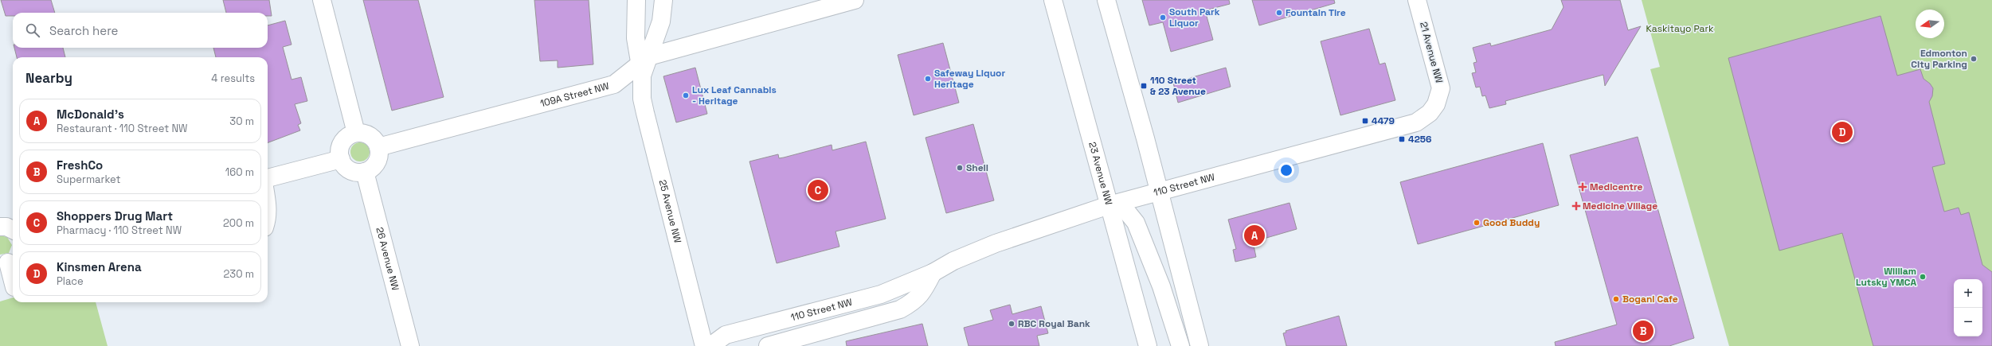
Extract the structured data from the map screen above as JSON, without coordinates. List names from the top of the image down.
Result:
{
  "streets": {
    "street": [
      "21 Avenue NW",
      "109A Street NW",
      "23 Avenue NW",
      "110 Street NW",
      "25 Avenue NW",
      "26 Avenue NW"
    ]
  },
  "crossings": [
    ["21 Avenue NW", "110 Street NW"],
    ["109A Street NW", "25 Avenue NW"],
    ["109A Street NW", "26 Avenue NW"],
    ["23 Avenue NW", "110 Street NW"]
  ],
  "parks": ["Kaskitayo Park"],
  "places": {
    "other": [
      "Fountain Tire",
      "South Park Liquor",
      "Edmonton City Parking",
      "Safeway Liquor Heritage",
      "Lux Leaf Cannabis - Heritage",
      "Shell",
      "Good Buddy",
      "William Lutsky YMCA",
      "Bogani Cafe",
      "RBC Royal Bank"
    ],
    "transit": ["110 Street & 23 Avenue", "4479", "4256"],
    "health": ["Medicentre", "Medicine Village"]
  },
  "north": "left",
  "page": {
    "search": "Search here",
    "heading": ["Nearby", "4 results"],
    "list": [
      {
        "mark": "A",
        "name": "McDonald's",
        "note": "Restaurant · 110 Street NW",
        "value": "30 m"
      },
      {
        "mark": "B",
        "name": "FreshCo",
        "note": "Supermarket",
        "value": "160 m"
      },
      {
        "mark": "C",
        "name": "Shoppers Drug Mart",
        "note": "Pharmacy · 110 Street NW",
        "value": "200 m"
      },
      {
        "mark": "D",
        "name": "Kinsmen Arena",
        "note": "Place",
        "value": "230 m"
      }
    ],
    "pins": [
      "D",
      "C",
      "A",
      "B"
    ],
    "map_buttons": ["+", "−"]
  }
}
